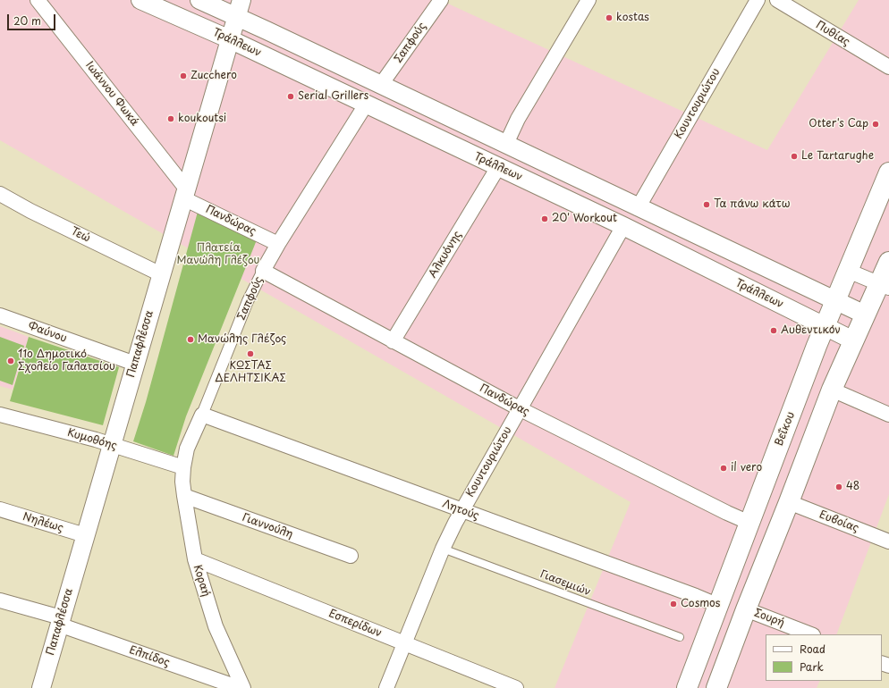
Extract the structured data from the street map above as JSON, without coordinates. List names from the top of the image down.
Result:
{
  "streets": {
    "main road": ["Βεΐκου"],
    "street": [
      "Πυθίας",
      "Τράλλεων",
      "Σαπφούς",
      "Ιωάννου Φωκά",
      "Κουντουριώτου",
      "Πανδώρας",
      "Τεώ",
      "Αλκυόνης",
      "Φαύνου",
      "Παπαφλέσσα",
      "Κυμοθόης",
      "Λητούς",
      "Ευβοίας",
      "Νηλέως",
      "Γιαννούλη",
      "Κοραή",
      "Σουρή",
      "Εσπερίδων",
      "Ελπίδος"
    ],
    "lane": ["Γιασεμιών"]
  },
  "crossings": [
    ["Τράλλεων", "Σαπφούς"],
    ["Τράλλεων", "Κουντουριώτου"],
    ["Τράλλεων", "Αλκυόνης"],
    ["Τράλλεων", "Παπαφλέσσα"],
    ["Τράλλεων", "Βεΐκου"],
    ["Σαπφούς", "Πανδώρας"],
    ["Σαπφούς", "Κυμοθόης"],
    ["Σαπφούς", "Λητούς"],
    ["Σαπφούς", "Κοραή"],
    ["Ιωάννου Φωκά", "Πανδώρας"],
    ["Ιωάννου Φωκά", "Παπαφλέσσα"],
    ["Κουντουριώτου", "Πανδώρας"],
    ["Κουντουριώτου", "Λητούς"],
    ["Κουντουριώτου", "Γιασεμιών"],
    ["Κουντουριώτου", "Εσπερίδων"],
    ["Πανδώρας", "Αλκυόνης"],
    ["Πανδώρας", "Παπαφλέσσα"],
    ["Πανδώρας", "Βεΐκου"],
    ["Τεώ", "Παπαφλέσσα"],
    ["Φαύνου", "Παπαφλέσσα"],
    ["Παπαφλέσσα", "Κυμοθόης"],
    ["Παπαφλέσσα", "Νηλέως"],
    ["Παπαφλέσσα", "Ελπίδος"],
    ["Βεΐκου", "Λητούς"],
    ["Κυμοθόης", "Κοραή"],
    ["Γιαννούλη", "Κοραή"],
    ["Κοραή", "Εσπερίδων"]
  ],
  "parks": ["Πλατεία Μανώλη Γλέζου"],
  "places": [
    "kostas",
    "Zucchero",
    "Serial Grillers",
    "koukoutsi",
    "Otter's Cap",
    "Le Tartarughe",
    "Τα πάνω κάτω",
    "20' Workout",
    "Αυθεντικόν",
    "Μανώλης Γλέζος",
    "ΚΩΣΤΑΣ ΔΕΛΗΤΣΙΚΑΣ",
    "11ο Δημοτικό Σχολείο Γαλατσίου",
    "il vero",
    "48",
    "Cosmos"
  ],
  "legend": ["Road", "Park"],
  "scale_bar": "20 m"
}
